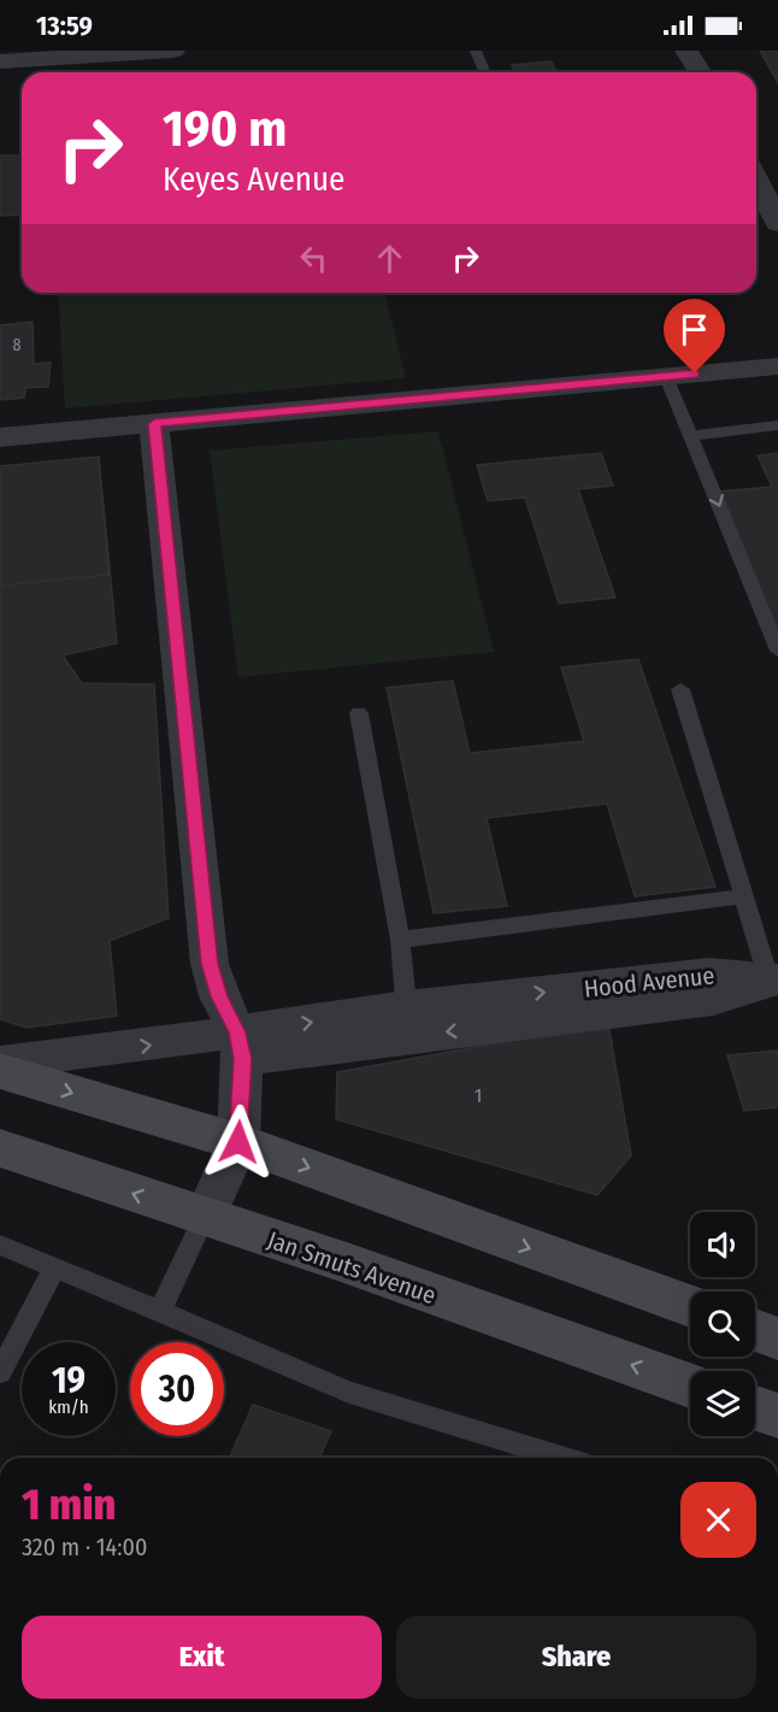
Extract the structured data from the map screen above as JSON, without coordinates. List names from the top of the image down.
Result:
{
  "streets": {
    "main road": ["Jan Smuts Avenue"],
    "street": ["Hood Avenue"]
  },
  "house_numbers": ["8", "1"],
  "page": {
    "status": "13:59",
    "turn": ["190 m", "Keyes Avenue"],
    "speed": "19 km/h",
    "limit": "30",
    "heading": ["1 min", "320 m · 14:00"],
    "buttons": ["Exit", "Share"]
  }
}
